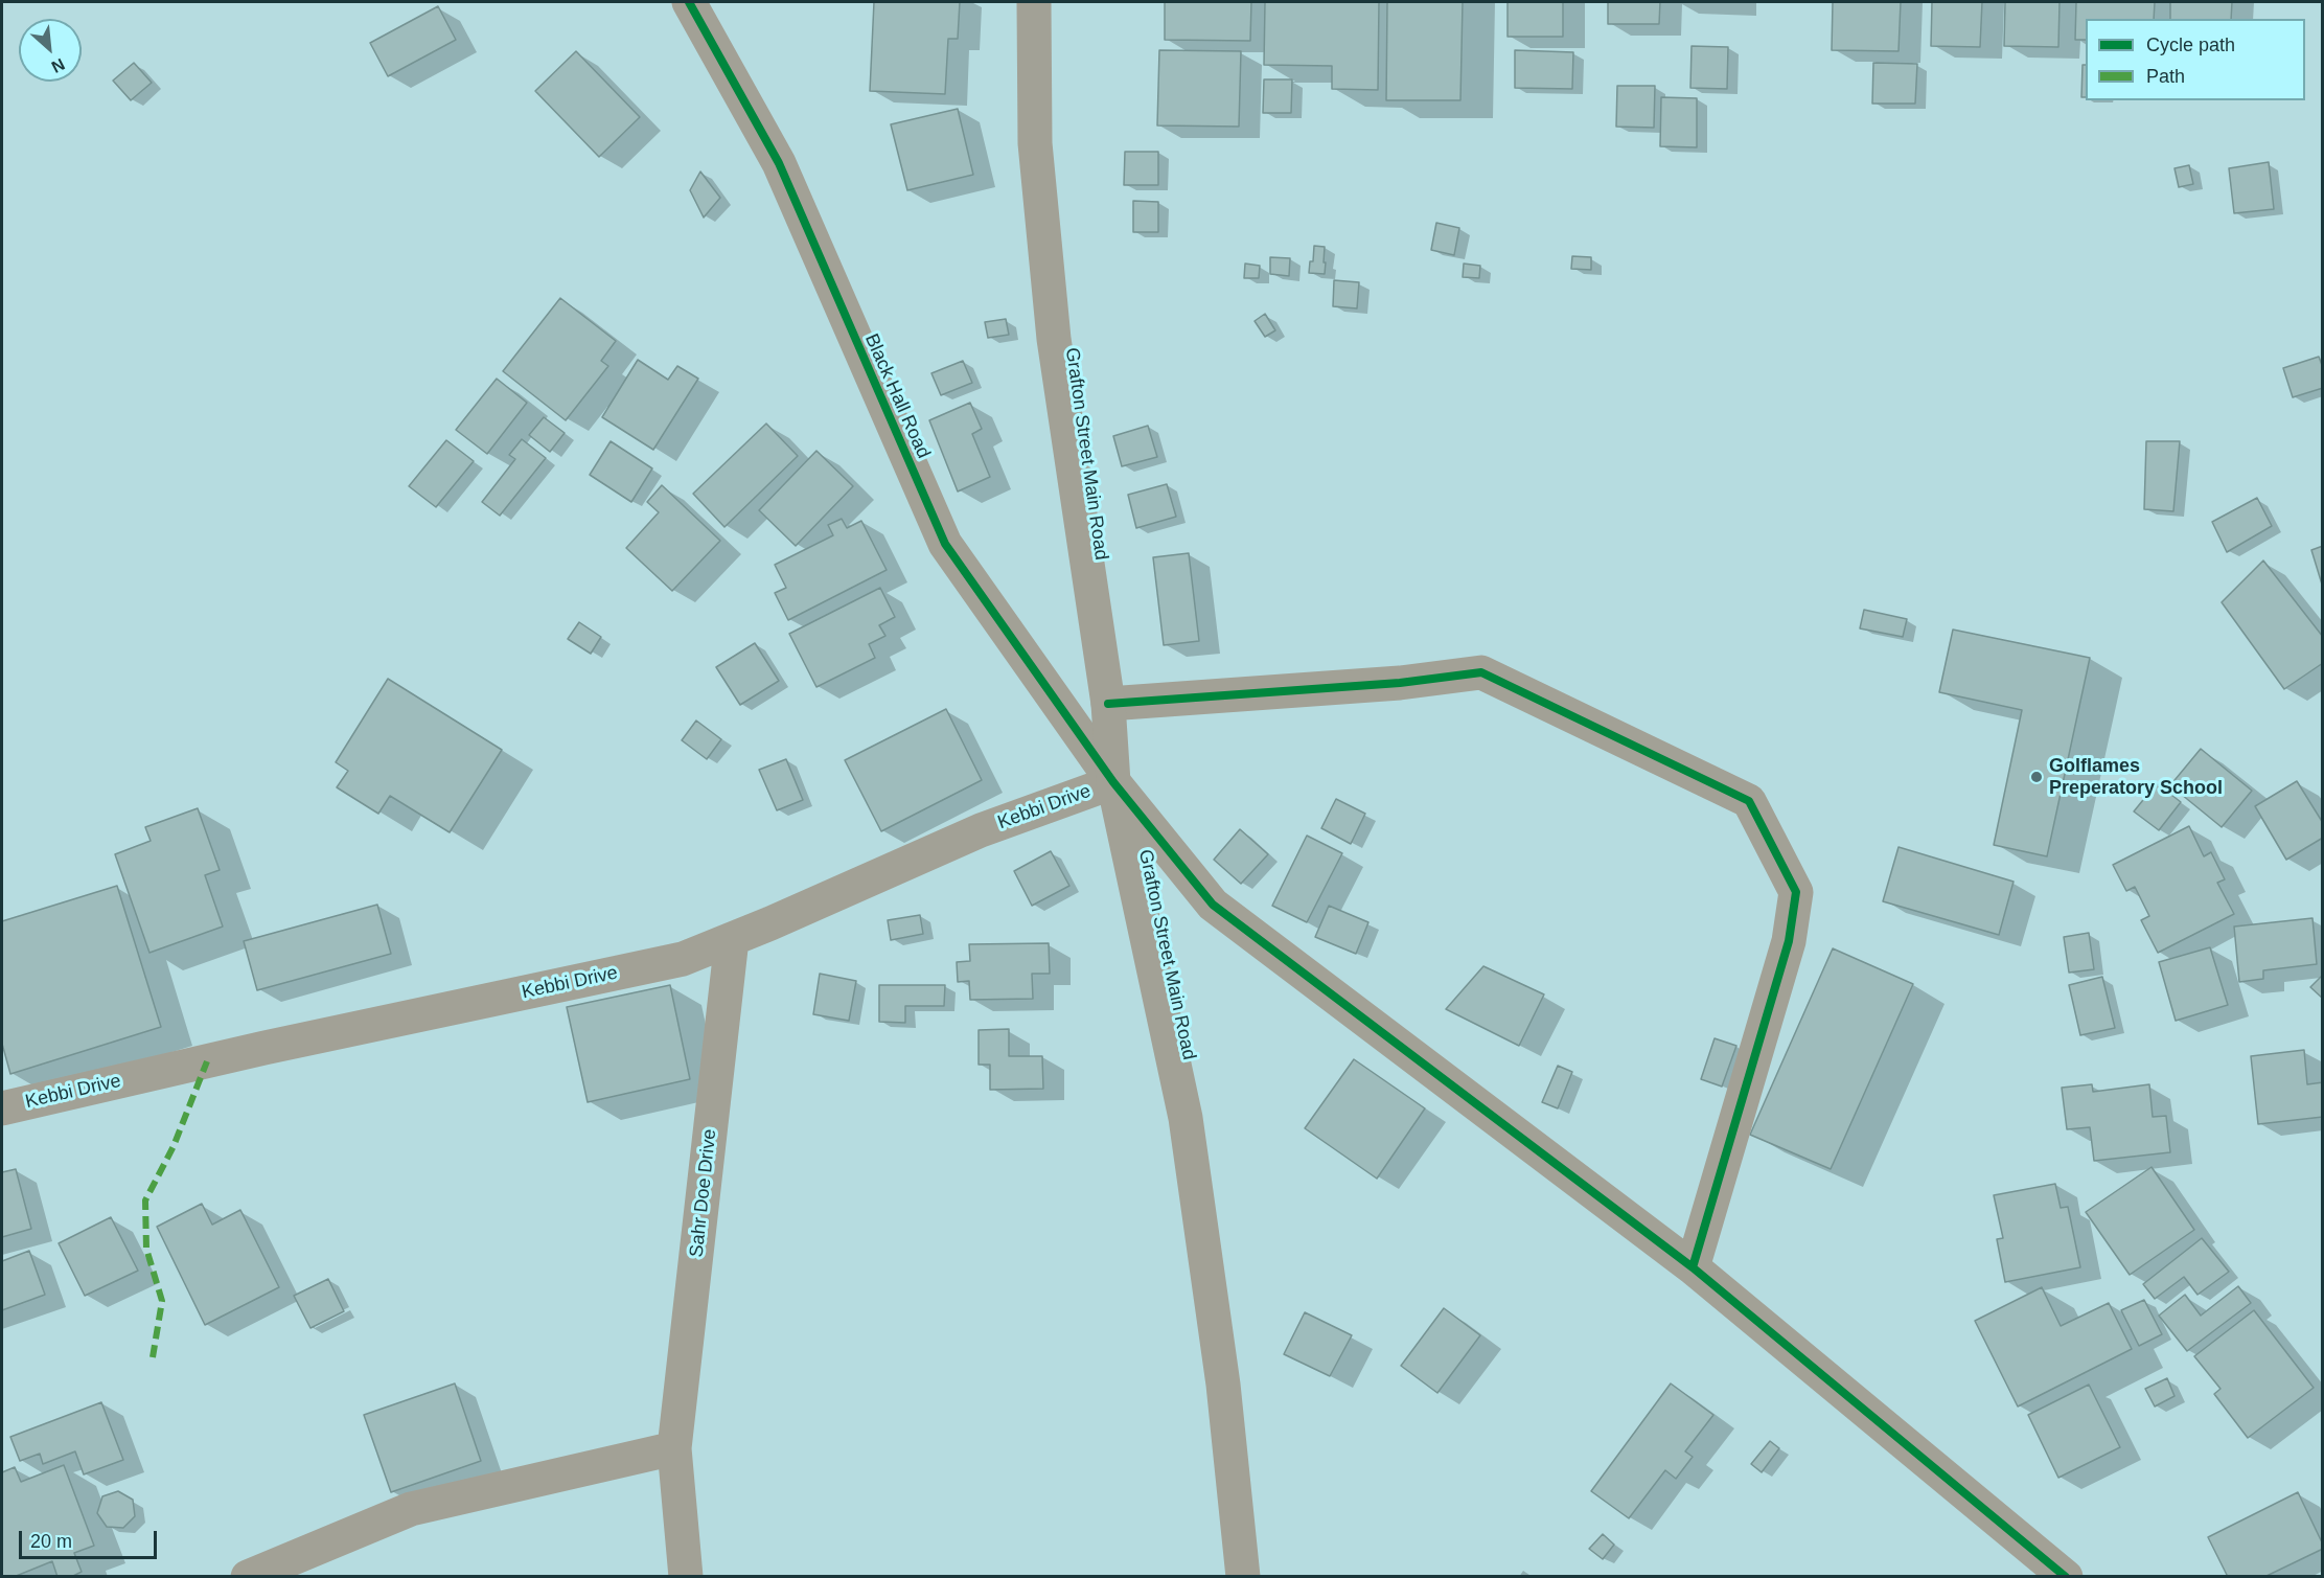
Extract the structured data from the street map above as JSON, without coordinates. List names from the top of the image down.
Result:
{
  "streets": {
    "street": [
      "Black Hall Road",
      "Grafton Street Main Road",
      "Kebbi Drive",
      "Sahr Doe Drive"
    ]
  },
  "crossings": [
    ["Black Hall Road", "Grafton Street Main Road"],
    ["Black Hall Road", "Kebbi Drive"],
    ["Grafton Street Main Road", "Kebbi Drive"],
    ["Kebbi Drive", "Sahr Doe Drive"]
  ],
  "places": ["Golflames Preperatory School"],
  "legend": ["Cycle path", "Path"],
  "scale_bar": "20 m",
  "north": "bottom right"
}
